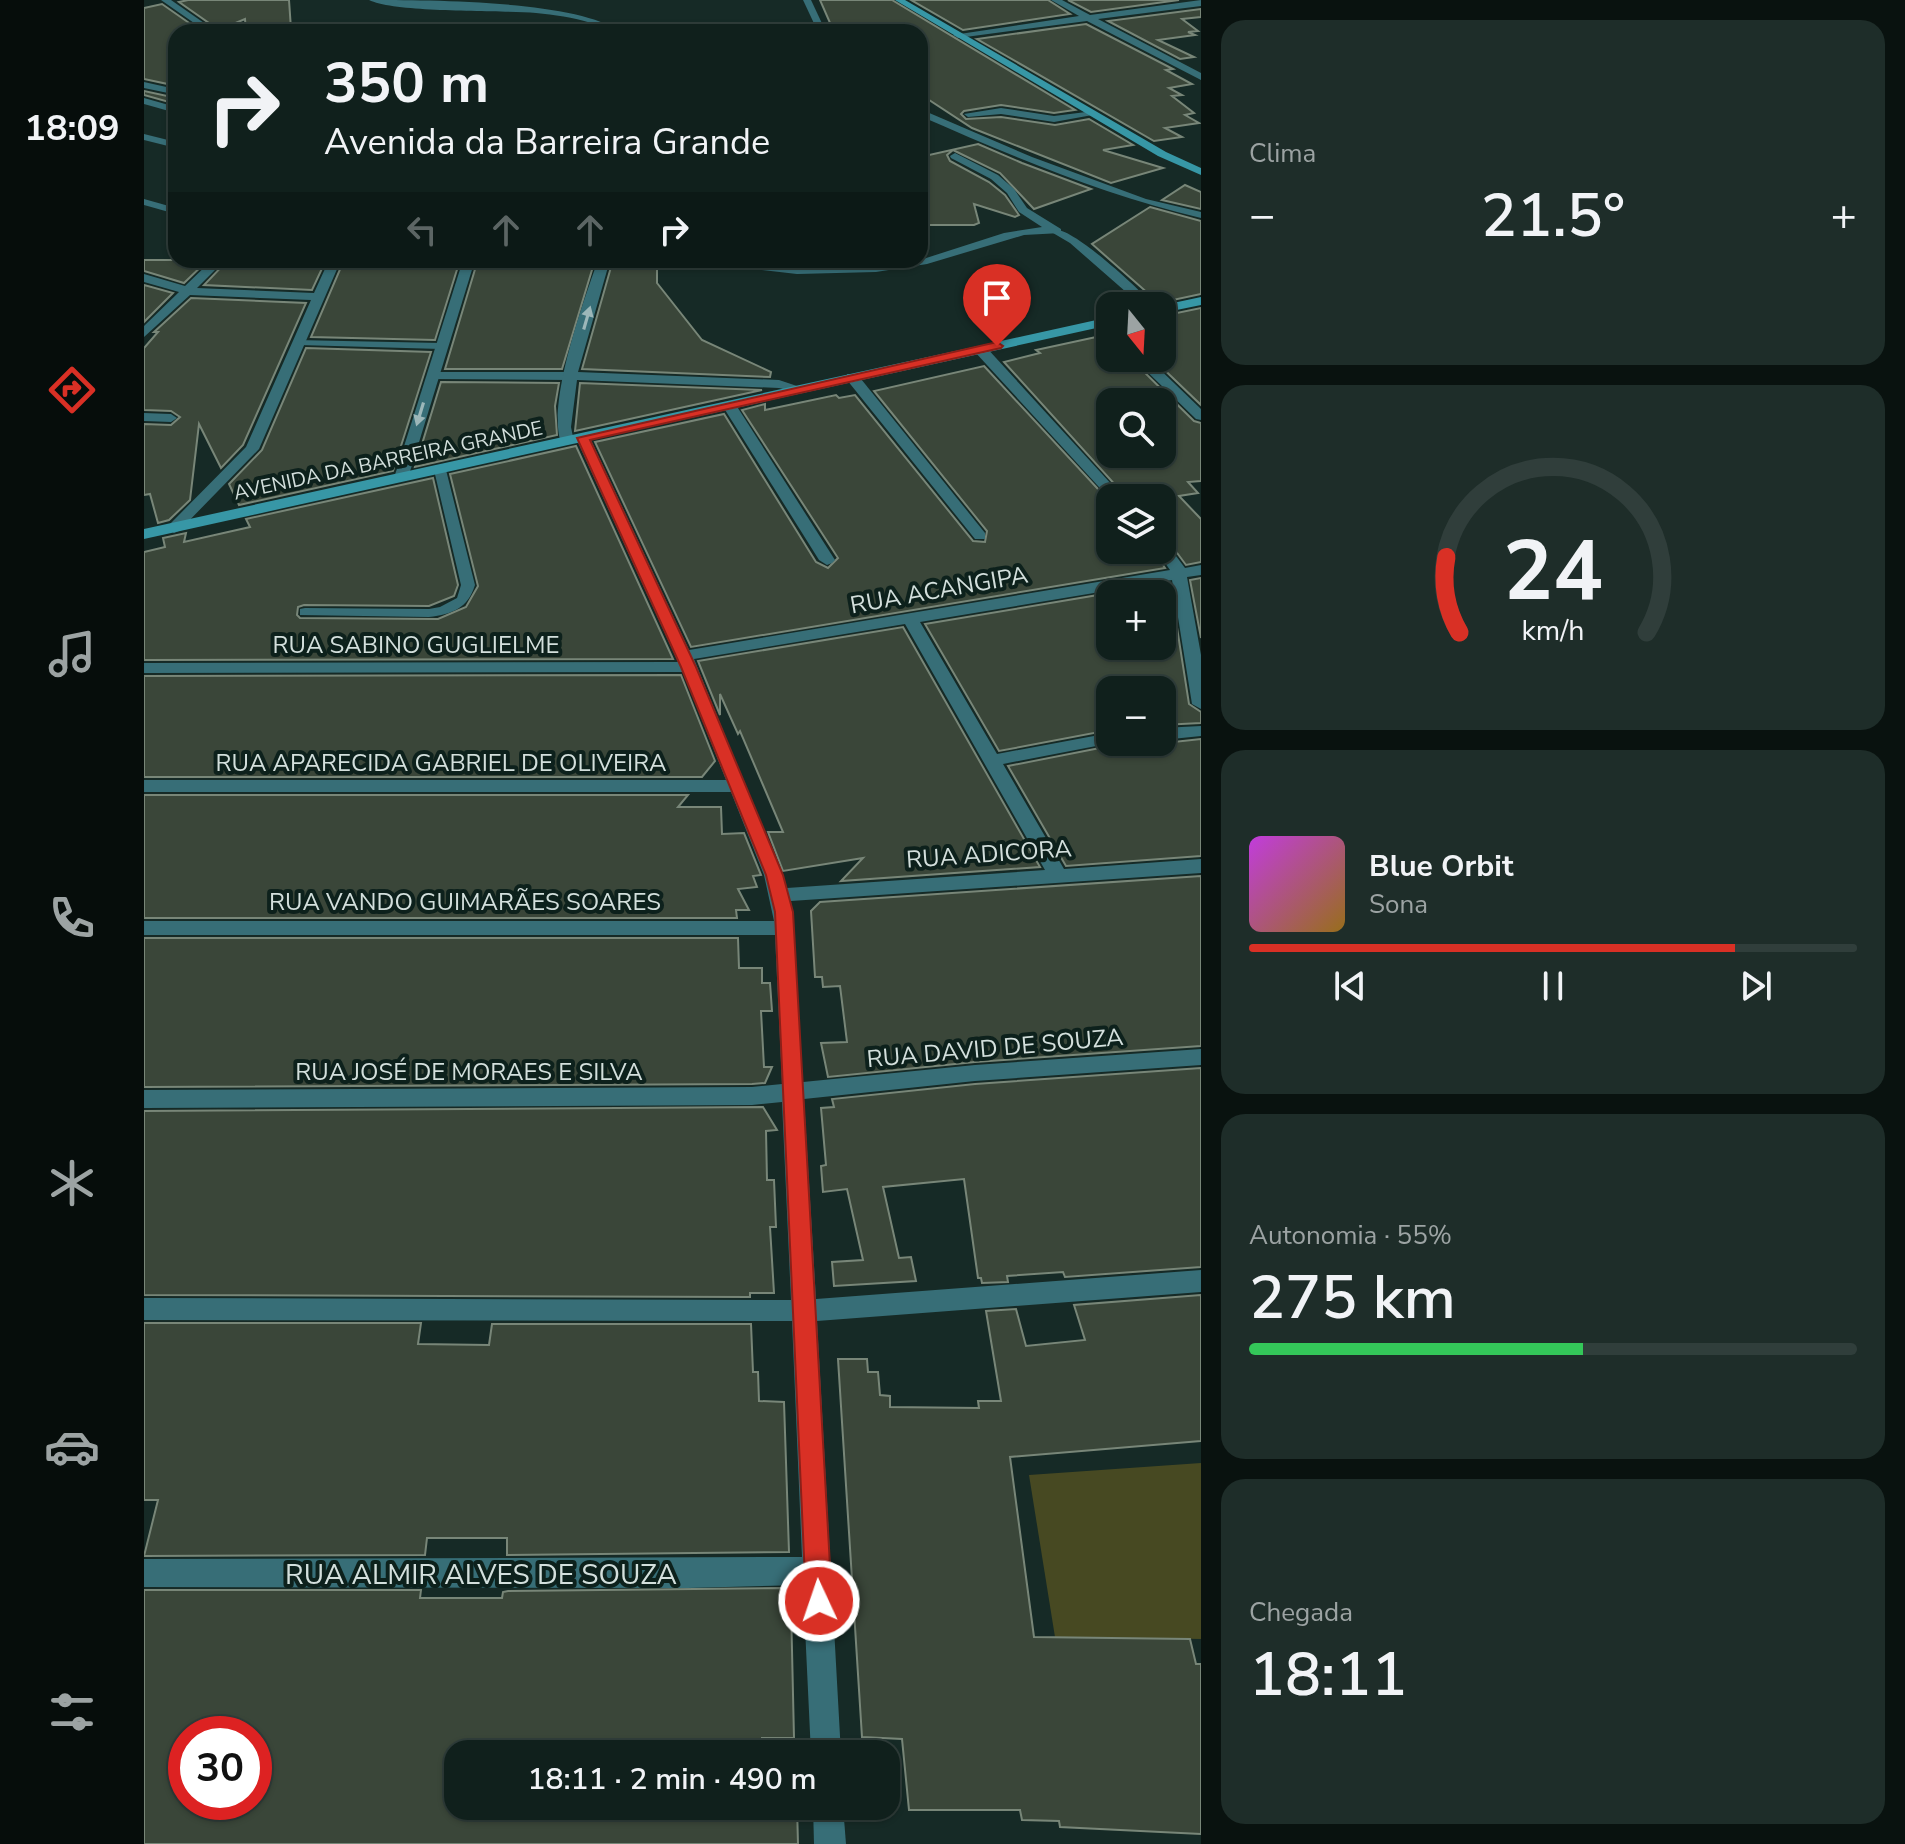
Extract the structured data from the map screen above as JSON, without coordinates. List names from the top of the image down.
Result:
{
  "streets": {
    "main road": ["AVENIDA DA BARREIRA GRANDE"],
    "street": [
      "RUA ACANGIPA",
      "RUA SABINO GUGLIELME",
      "RUA APARECIDA GABRIEL DE OLIVEIRA",
      "RUA ADICORA",
      "RUA VANDO GUIMARÃES SOARES",
      "RUA DAVID DE SOUZA",
      "RUA JOSÉ DE MORAES E SILVA",
      "RUA ALMIR ALVES DE SOUZA"
    ]
  },
  "crossings": [
    ["RUA ACANGIPA", "RUA SABINO GUGLIELME"],
    ["RUA DAVID DE SOUZA", "RUA JOSÉ DE MORAES E SILVA"]
  ],
  "north": "bottom",
  "page": {
    "tabs": "18:09",
    "tile": [
      "Clima",
      ["Autonomia · 55%", "275 km"],
      ["Chegada", "18:11"]
    ],
    "turn": ["350 m", "Avenida da Barreira Grande"],
    "heat": ["−", "21.5°", "+"],
    "map_buttons": ["+", "−"],
    "song": ["Blue Orbit", "Sona"],
    "limit": "30",
    "trip": "18:11 · 2 min · 490 m",
    "gauge": ["24", "km/h"]
  }
}
